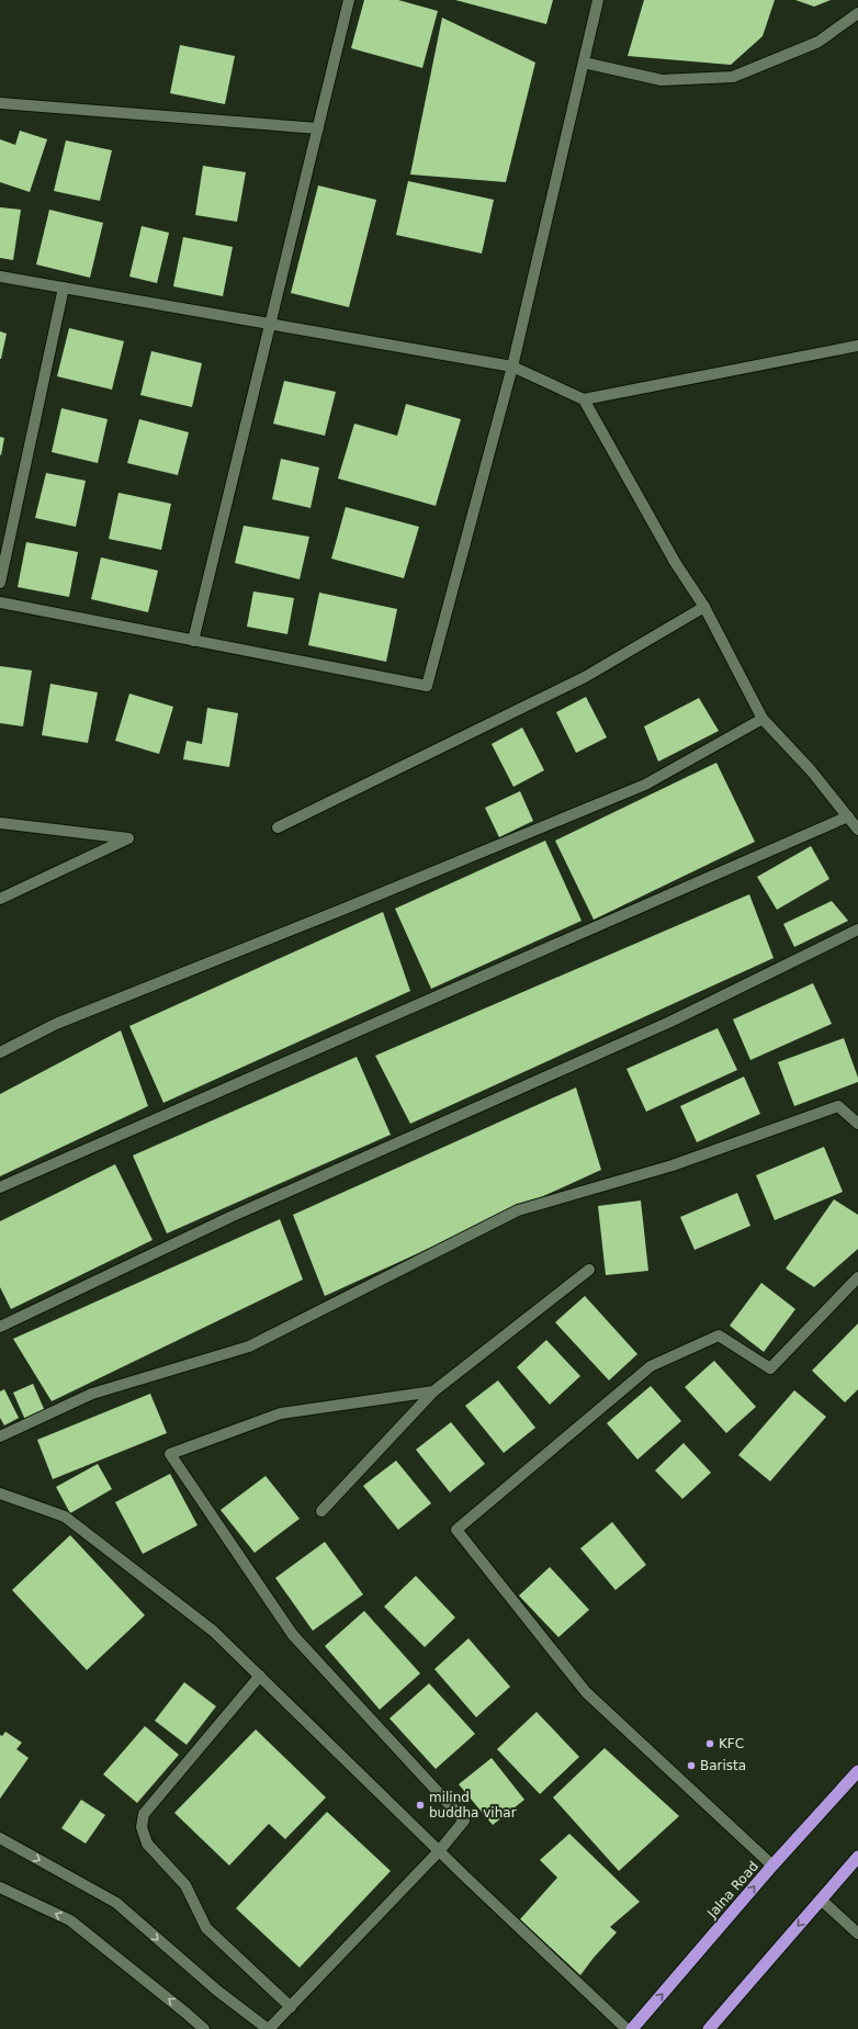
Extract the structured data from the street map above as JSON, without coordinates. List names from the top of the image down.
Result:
{
  "streets": {
    "highway": ["Jalna Road"]
  },
  "places": ["KFC", "Barista", "milind buddha vihar"]
}
